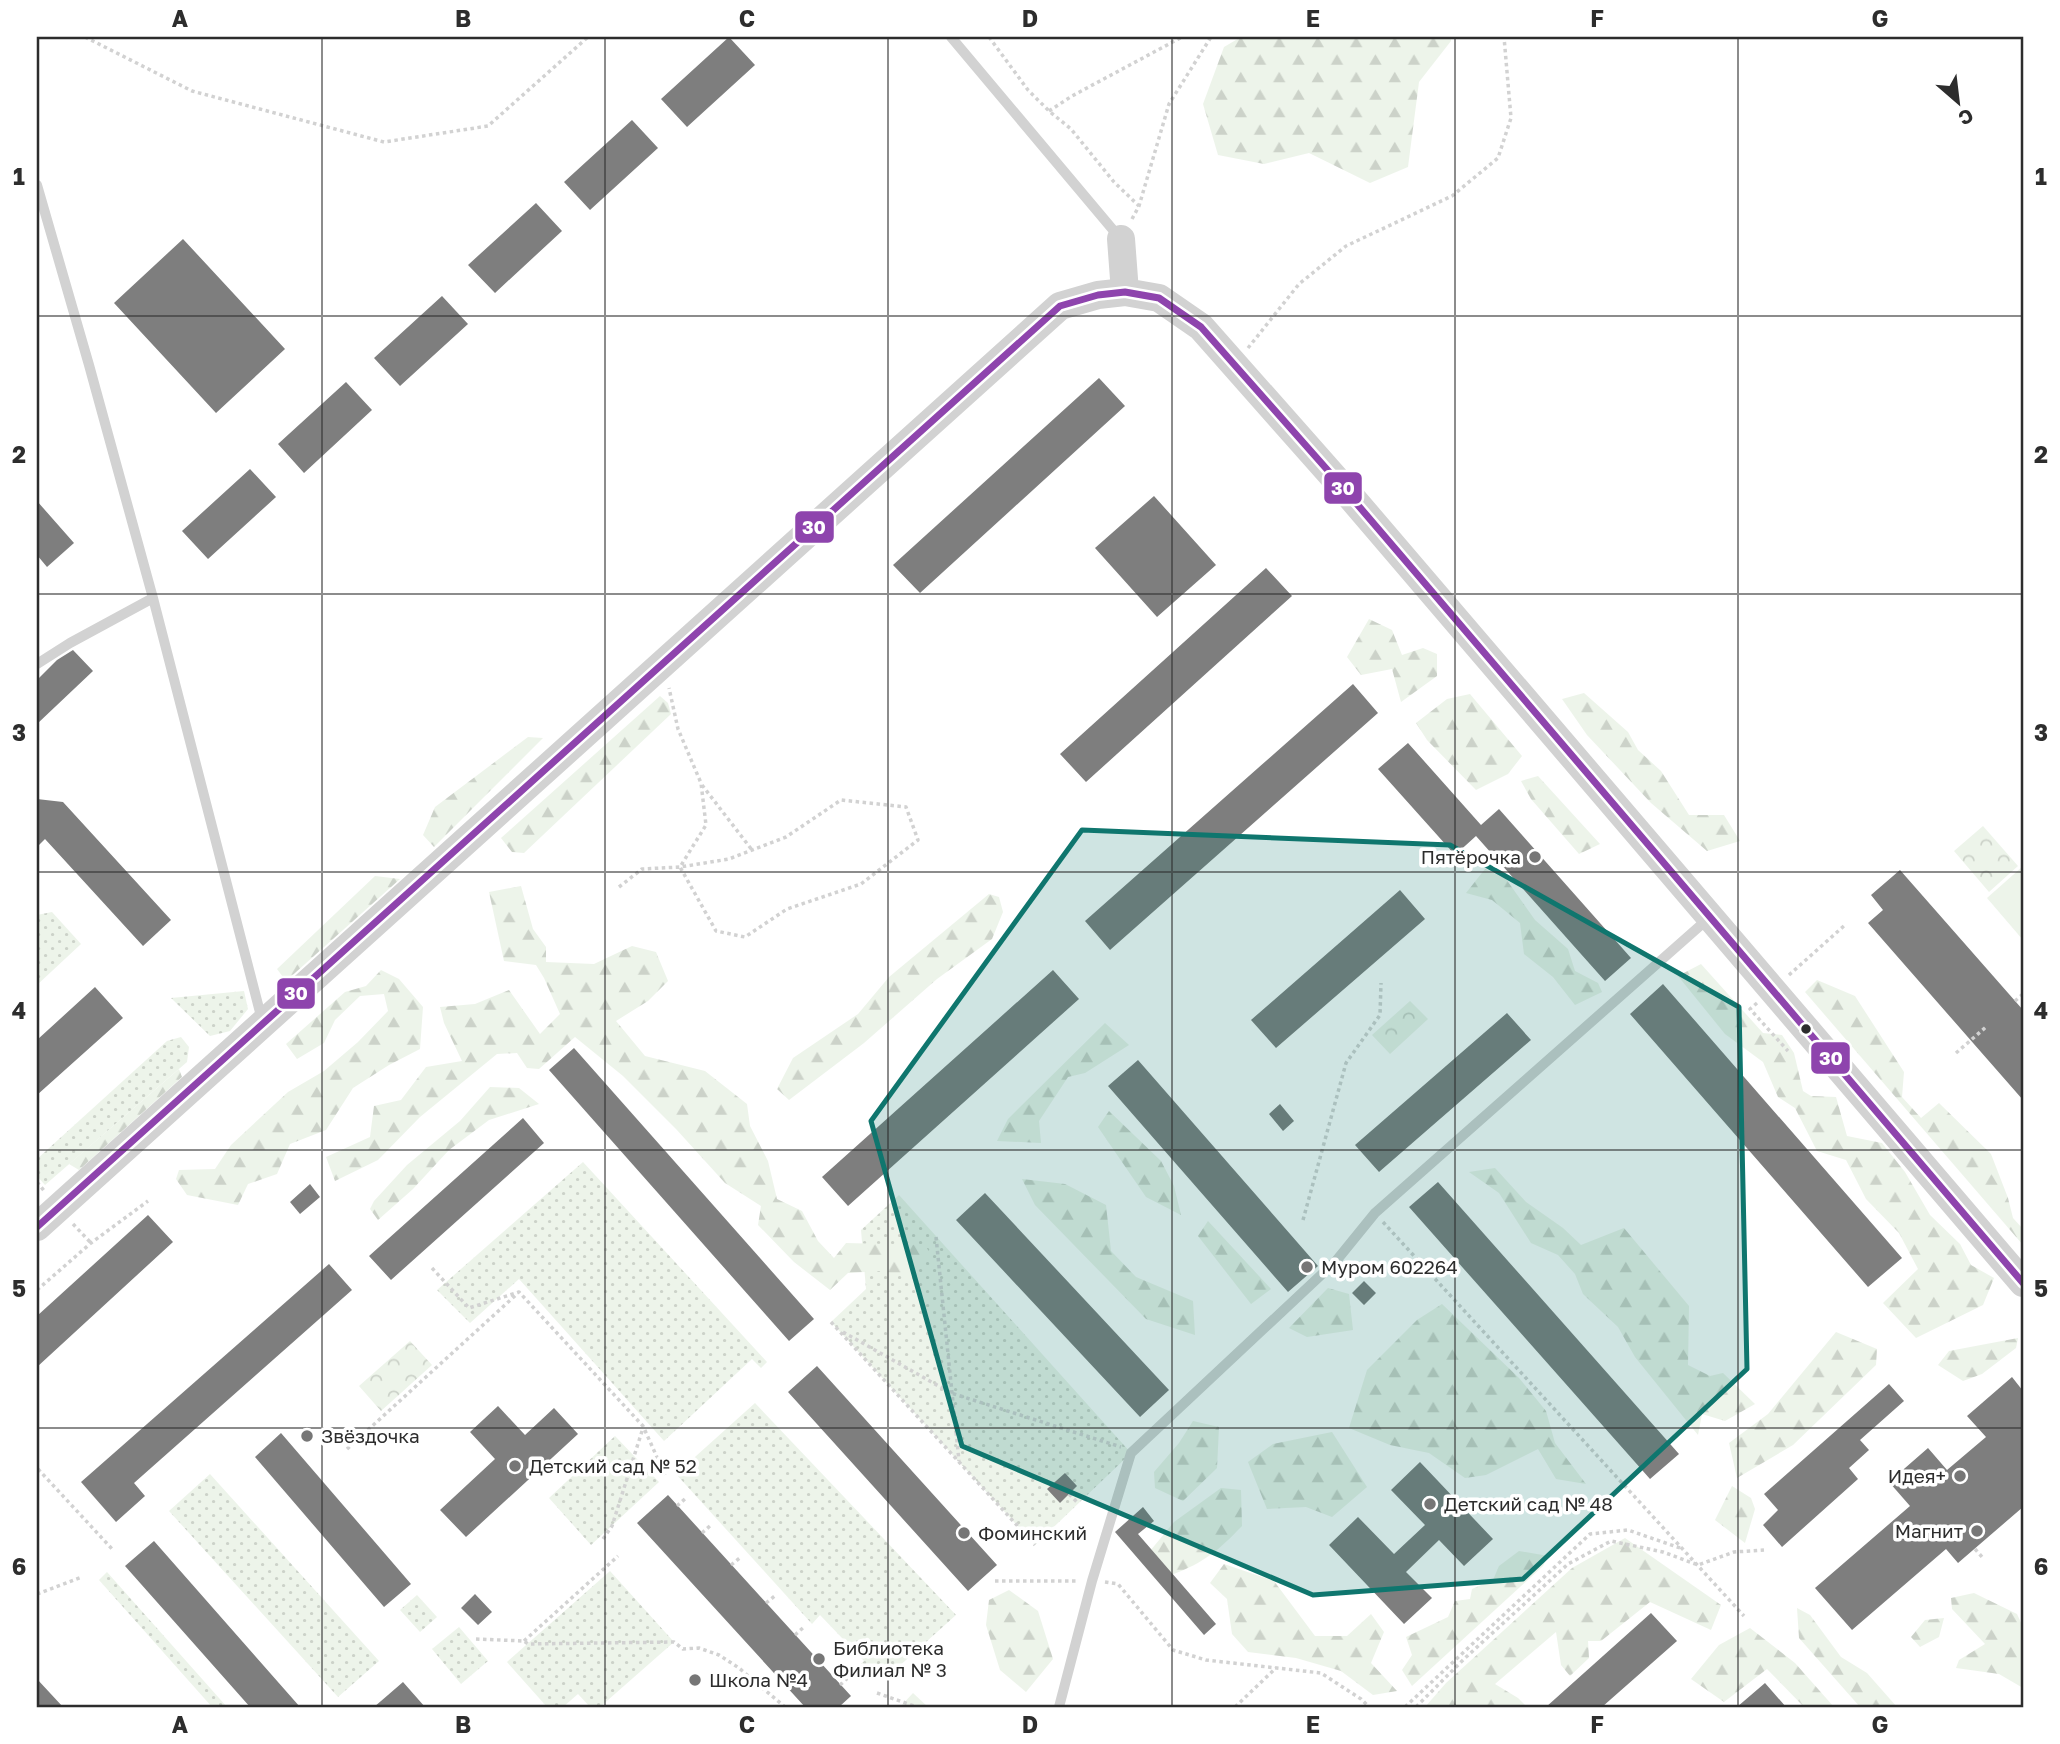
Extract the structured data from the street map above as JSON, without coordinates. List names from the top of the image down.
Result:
{
  "places": [
    "Пятёрочка",
    "Муром 602264",
    "Звёздочка",
    "Детский сад № 52",
    "Идея+",
    "Детский сад № 48",
    "Магнит",
    "Фоминский",
    "Библиотека Филиал № 3",
    "Школа №4"
  ],
  "lines": ["transit line 30"],
  "north": "bottom right",
  "grid": {
    "columns": [
      "A",
      "B",
      "C",
      "D",
      "E",
      "F",
      "G"
    ],
    "rows": [
      "1",
      "2",
      "3",
      "4",
      "5",
      "6"
    ]
  }
}
